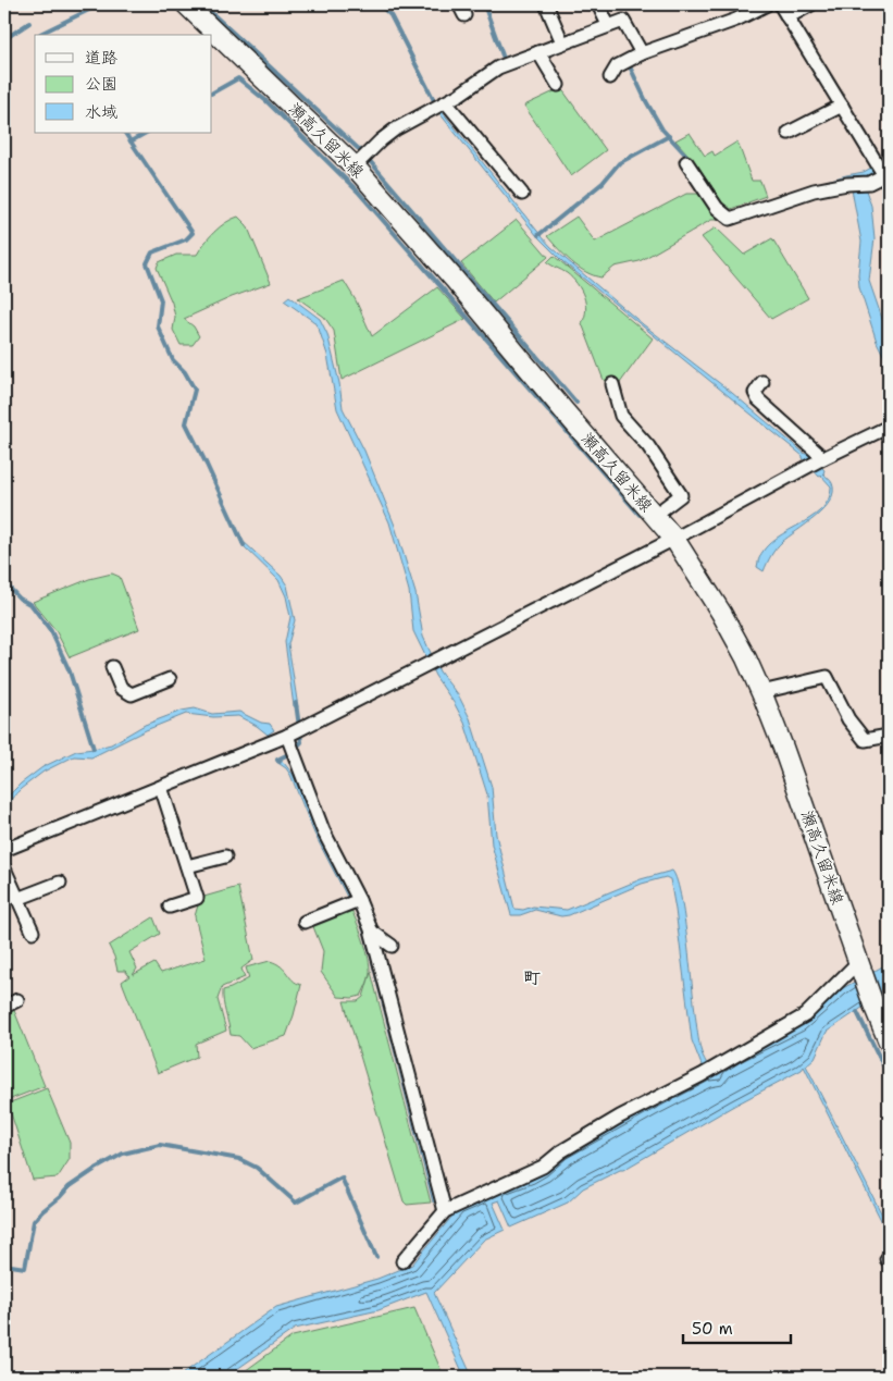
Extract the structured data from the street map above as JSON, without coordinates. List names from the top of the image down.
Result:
{
  "streets": {
    "main road": ["瀬高久留米線"]
  },
  "districts": ["町"],
  "legend": ["道路", "公園", "水域"],
  "scale_bar": "50 m"
}
